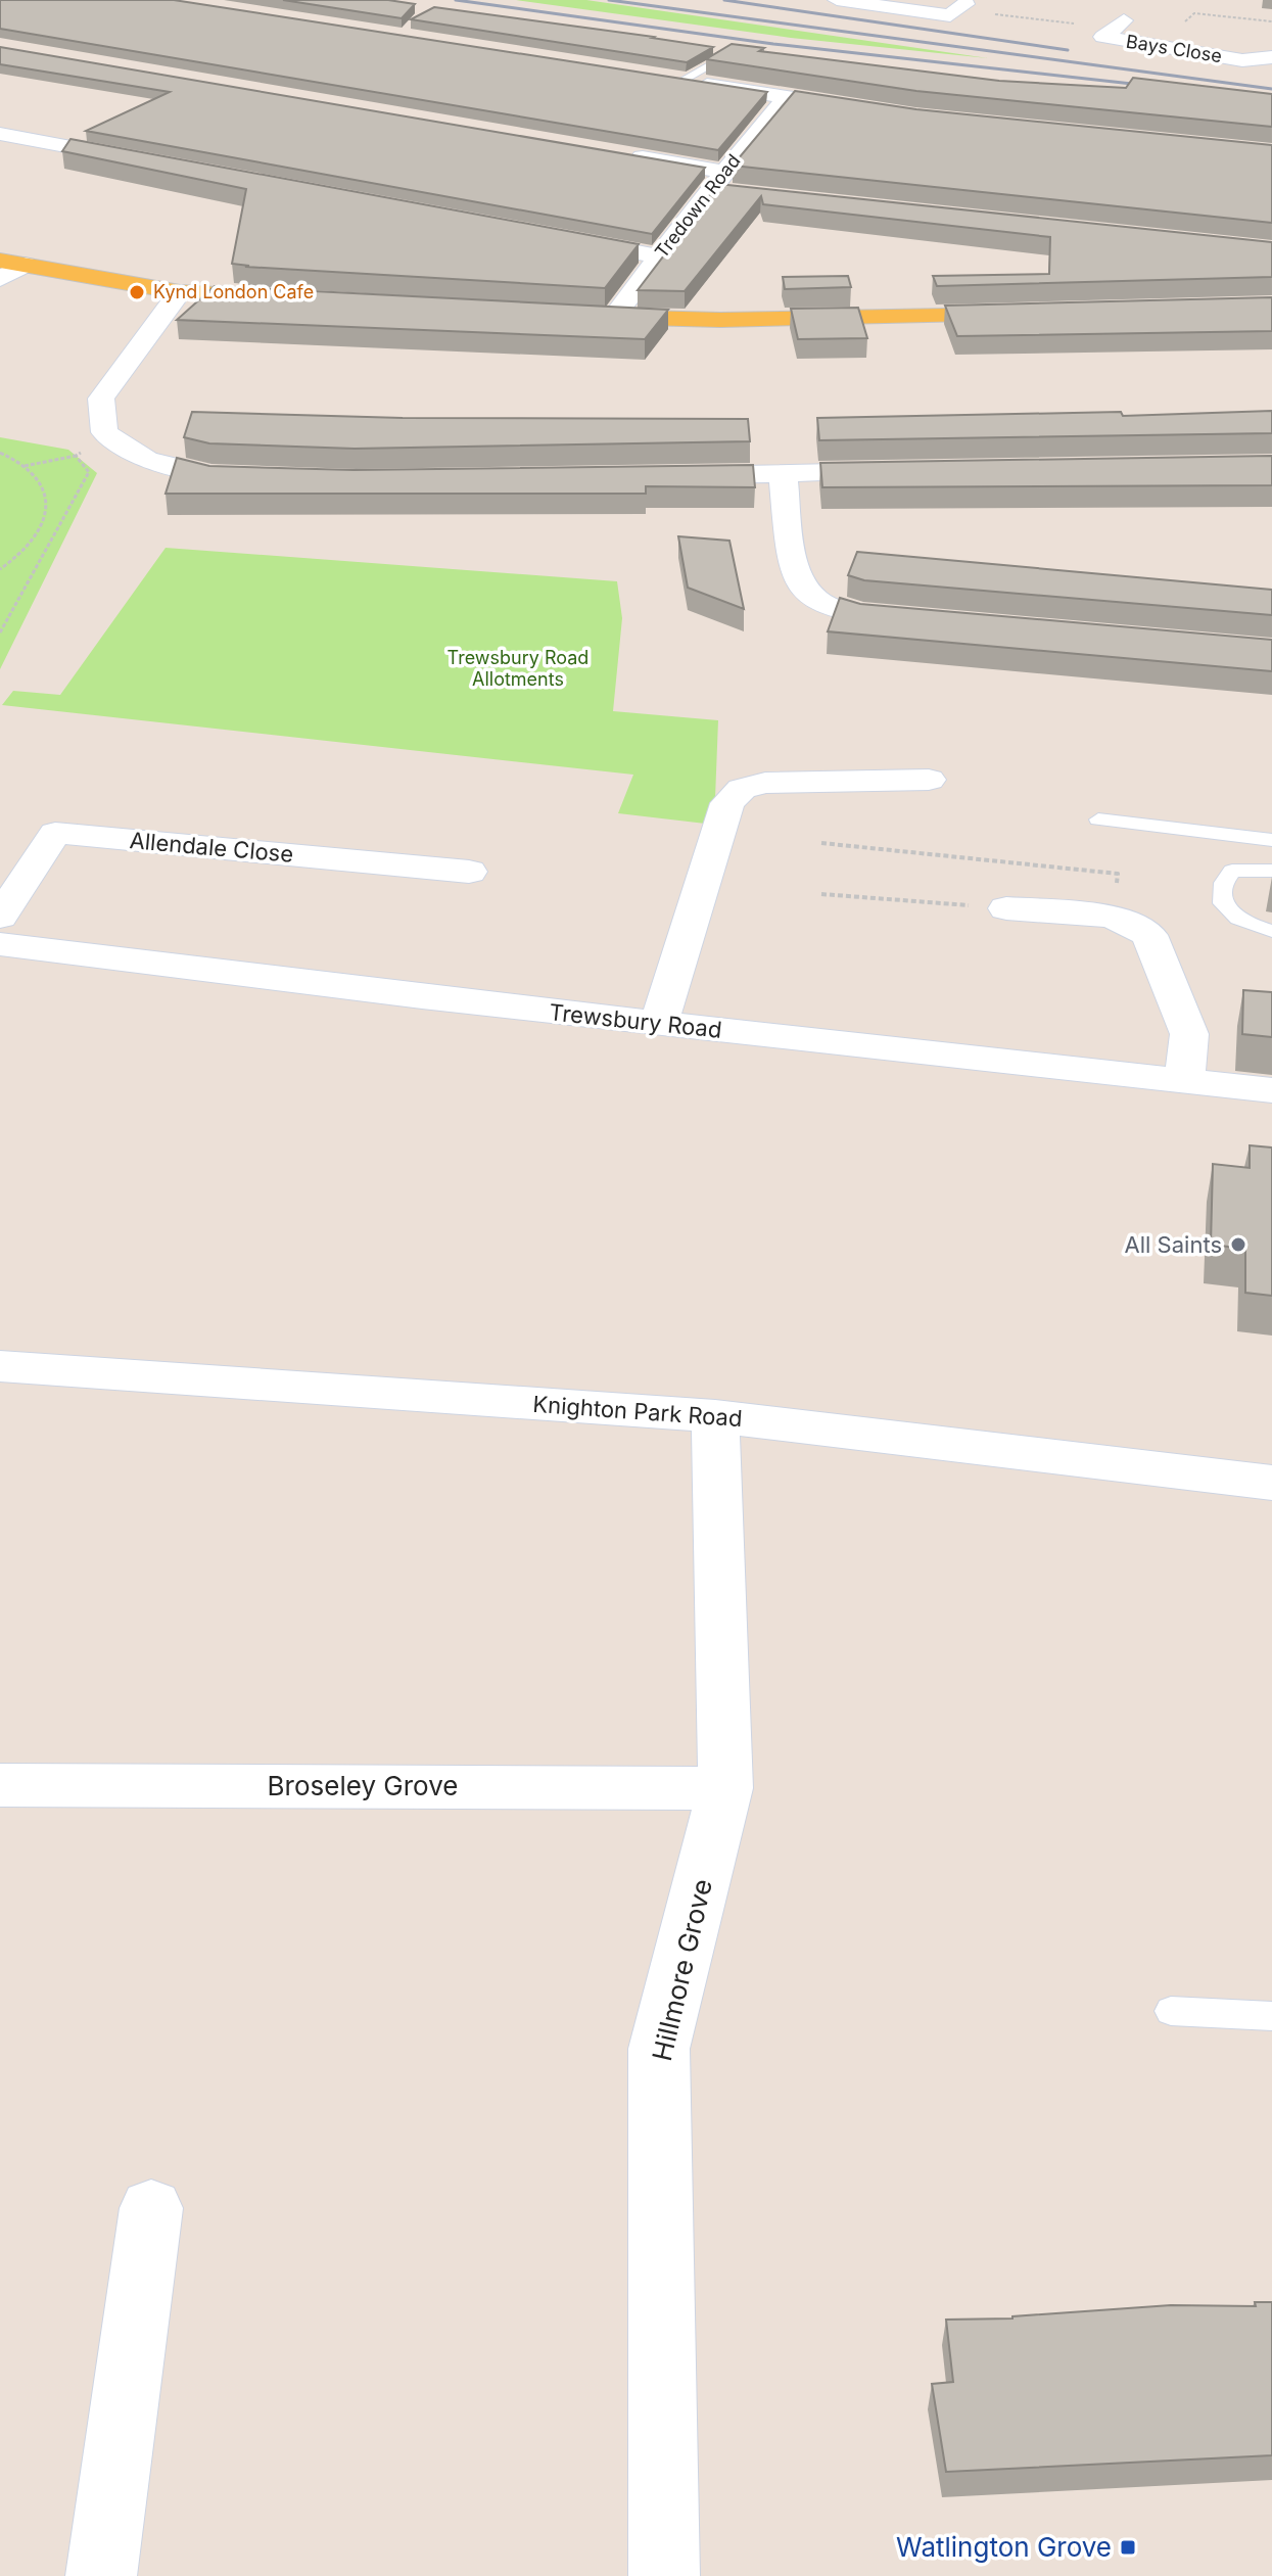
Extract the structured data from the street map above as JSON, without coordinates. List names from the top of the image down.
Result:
{
  "streets": {
    "street": [
      "Bays Close",
      "Tredown Road",
      "Allendale Close",
      "Trewsbury Road",
      "Knighton Park Road",
      "Broseley Grove",
      "Hillmore Grove"
    ]
  },
  "crossings": [
    ["Knighton Park Road", "Hillmore Grove"],
    ["Broseley Grove", "Hillmore Grove"]
  ],
  "parks": ["Trewsbury Road Allotments"],
  "places": {
    "other": ["Kynd London Cafe", "All Saints"],
    "transit": ["Watlington Grove"]
  }
}
